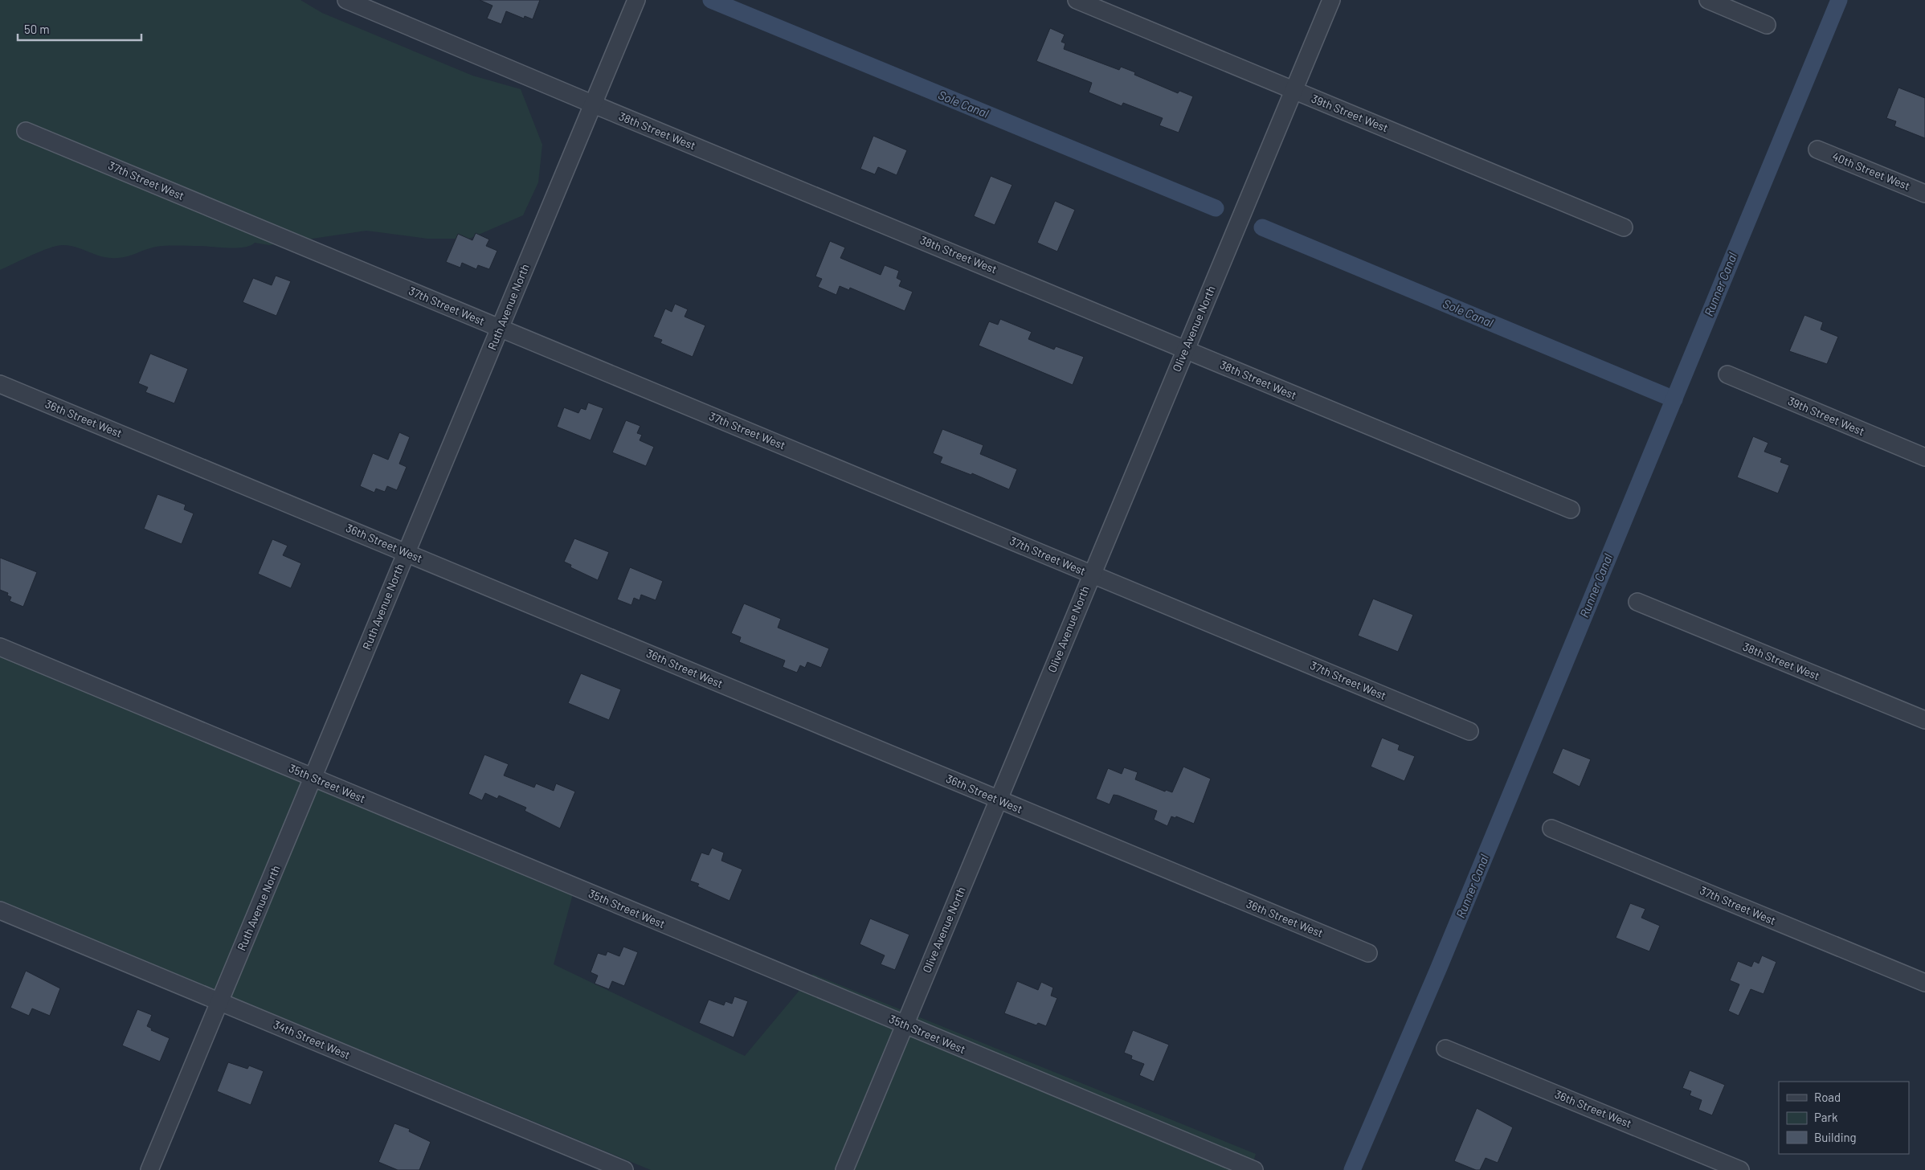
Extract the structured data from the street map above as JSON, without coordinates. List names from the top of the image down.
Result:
{
  "streets": {
    "street": [
      "39th Street West",
      "38th Street West",
      "40th Street West",
      "37th Street West",
      "Ruth Avenue North",
      "Olive Avenue North",
      "36th Street West",
      "35th Street West",
      "34th Street West"
    ]
  },
  "crossings": [
    ["39th Street West", "Olive Avenue North"],
    ["38th Street West", "Ruth Avenue North"],
    ["38th Street West", "Olive Avenue North"],
    ["37th Street West", "Ruth Avenue North"],
    ["37th Street West", "Olive Avenue North"],
    ["Ruth Avenue North", "36th Street West"],
    ["Ruth Avenue North", "35th Street West"],
    ["Ruth Avenue North", "34th Street West"],
    ["Olive Avenue North", "36th Street West"],
    ["Olive Avenue North", "35th Street West"]
  ],
  "water": ["Sole Canal", "Runner Canal"],
  "legend": ["Road", "Park", "Building"],
  "scale_bar": "50 m"
}
